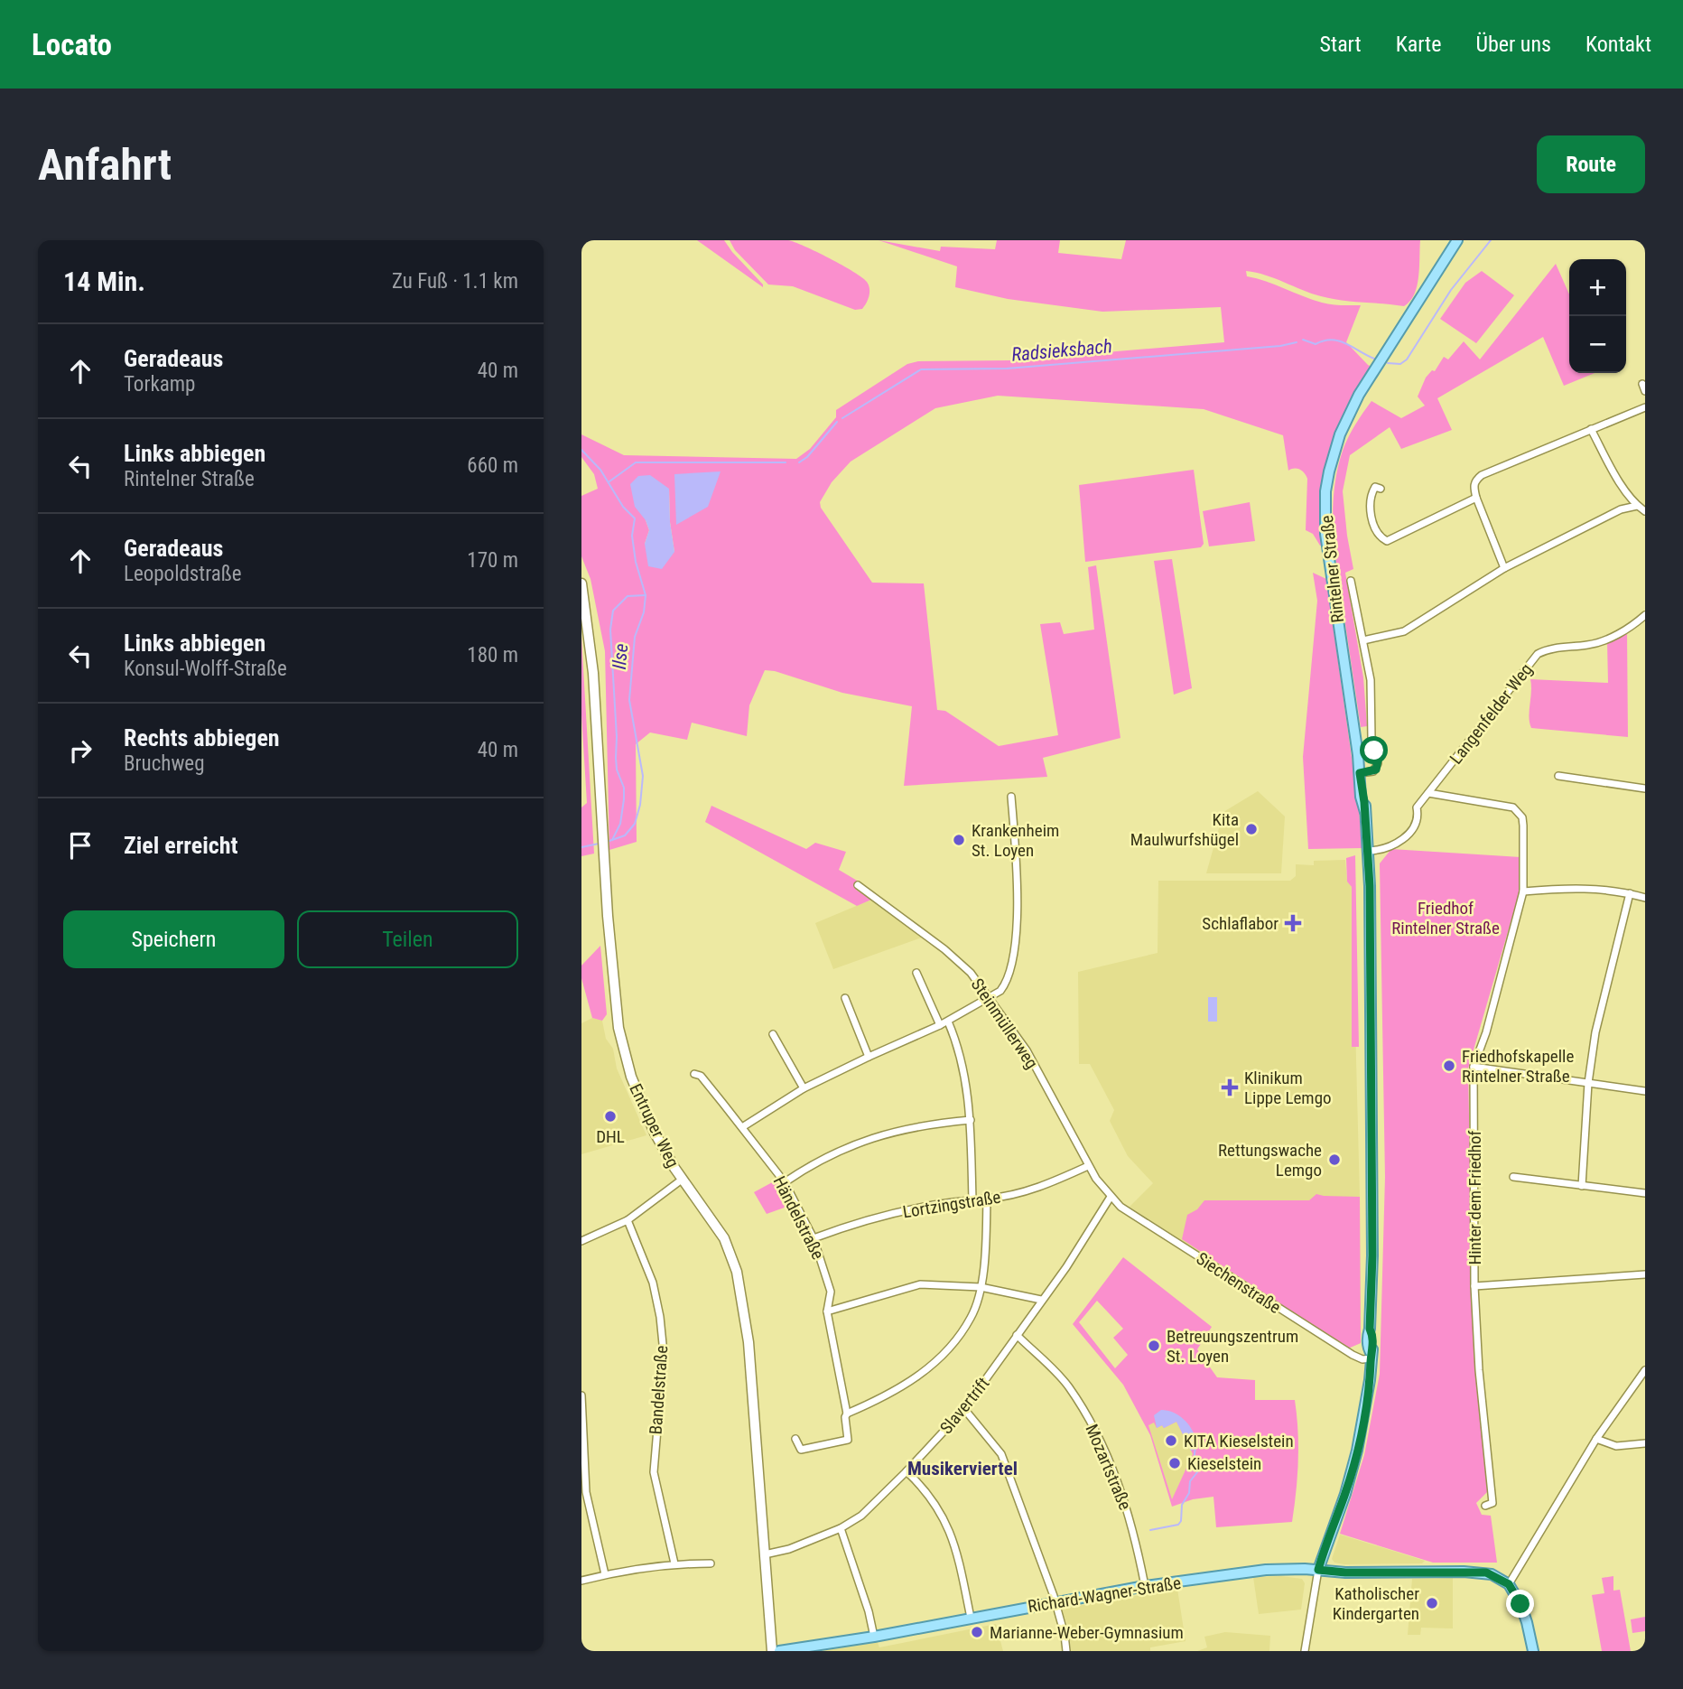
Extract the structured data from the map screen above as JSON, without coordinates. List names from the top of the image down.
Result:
{
  "streets": {
    "main road": ["Rintelner Straße", "Entruper Weg", "Richard-Wagner-Straße"],
    "street": [
      "Langenfelder Weg",
      "Steinmüllerweg",
      "Hinter dem Friedhof",
      "Lortzingstraße",
      "Händelstraße",
      "Siechenstraße",
      "Bandelstraße",
      "Slavertrift",
      "Mozartstraße"
    ]
  },
  "crossings": [
    ["Rintelner Straße", "Langenfelder Weg"],
    ["Rintelner Straße", "Siechenstraße"],
    ["Rintelner Straße", "Richard-Wagner-Straße"],
    ["Langenfelder Weg", "Hinter dem Friedhof"],
    ["Steinmüllerweg", "Lortzingstraße"],
    ["Steinmüllerweg", "Siechenstraße"],
    ["Steinmüllerweg", "Slavertrift"],
    ["Entruper Weg", "Slavertrift"],
    ["Lortzingstraße", "Händelstraße"],
    ["Siechenstraße", "Slavertrift"],
    ["Slavertrift", "Mozartstraße"],
    ["Mozartstraße", "Richard-Wagner-Straße"]
  ],
  "districts": ["Musikerviertel"],
  "water": ["Radsieksbach", "Ilse"],
  "parks": ["Friedhof Rintelner Straße"],
  "places": {
    "other": [
      "Kita Maulwurfshügel",
      "Krankenheim St. Loyen",
      "Friedhofskapelle Rintelner Straße",
      "DHL",
      "Rettungswache Lemgo",
      "Betreuungszentrum St. Loyen",
      "KITA Kieselstein",
      "Kieselstein",
      "Katholischer Kindergarten",
      "Marianne-Weber-Gymnasium"
    ],
    "health": ["Schlaflabor", "Klinikum Lippe Lemgo"]
  },
  "page": {
    "header": "Locato",
    "nav": [
      "Start",
      "Karte",
      "Über uns",
      "Kontakt"
    ],
    "buttons": [
      "Route",
      ["Speichern", "Teilen"]
    ],
    "title": "Anfahrt",
    "heading": ["14 Min.", "Zu Fuß · 1.1 km"],
    "map_buttons": ["+", "−"],
    "list": [
      ["Geradeaus", "Torkamp", "40 m"],
      ["Links abbiegen", "Rintelner Straße", "660 m"],
      ["Geradeaus", "Leopoldstraße", "170 m"],
      ["Links abbiegen", "Konsul-Wolff-Straße", "180 m"],
      ["Rechts abbiegen", "Bruchweg", "40 m"],
      "Ziel erreicht"
    ]
  }
}
